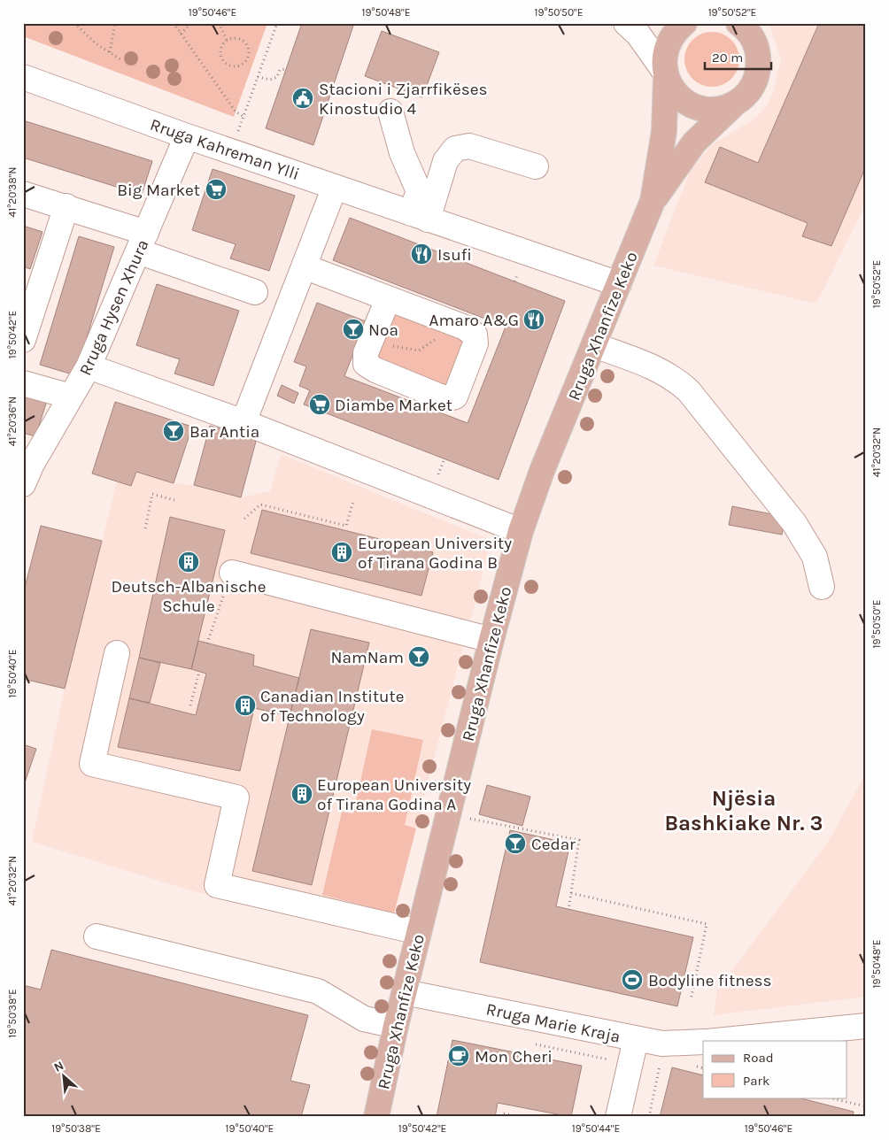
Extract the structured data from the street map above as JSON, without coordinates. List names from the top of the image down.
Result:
{
  "streets": {
    "main road": ["Rruga Xhanfize Keko"],
    "street": ["Rruga Kahreman Ylli", "Rruga Hysen Xhura", "Rruga Marie Kraja"]
  },
  "crossings": [
    ["Rruga Kahreman Ylli", "Rruga Hysen Xhura"],
    ["Rruga Kahreman Ylli", "Rruga Xhanfize Keko"],
    ["Rruga Xhanfize Keko", "Rruga Marie Kraja"]
  ],
  "districts": ["Njësia Bashkiake Nr. 3"],
  "places": {
    "public building": ["Stacioni i Zjarrfikëses Kinostudio 4"],
    "supermarket": ["Big Market", "Diambe Market"],
    "restaurant": ["Isufi", "Amaro A&G"],
    "bar": [
      "Noa",
      "Bar Antia",
      "NamNam",
      "Cedar"
    ],
    "building": [
      "European University of Tirana Godina B",
      "Deutsch-Albanische Schule",
      "Canadian Institute of Technology",
      "European University of Tirana Godina A"
    ],
    "sports": ["Bodyline fitness"],
    "cafe": ["Mon Cheri"]
  },
  "legend": ["Road", "Park"],
  "scale_bar": "20 m",
  "north": "top left",
  "coordinates": [
    "19°50'46\"E",
    "19°50'48\"E",
    "19°50'50\"E",
    "19°50'52\"E",
    "41°20'38\"N",
    "19°50'42\"E",
    "41°20'36\"N",
    "41°20'32\"N",
    "19°50'40\"E",
    "19°50'38\"E",
    "19°50'44\"E"
  ]
}
